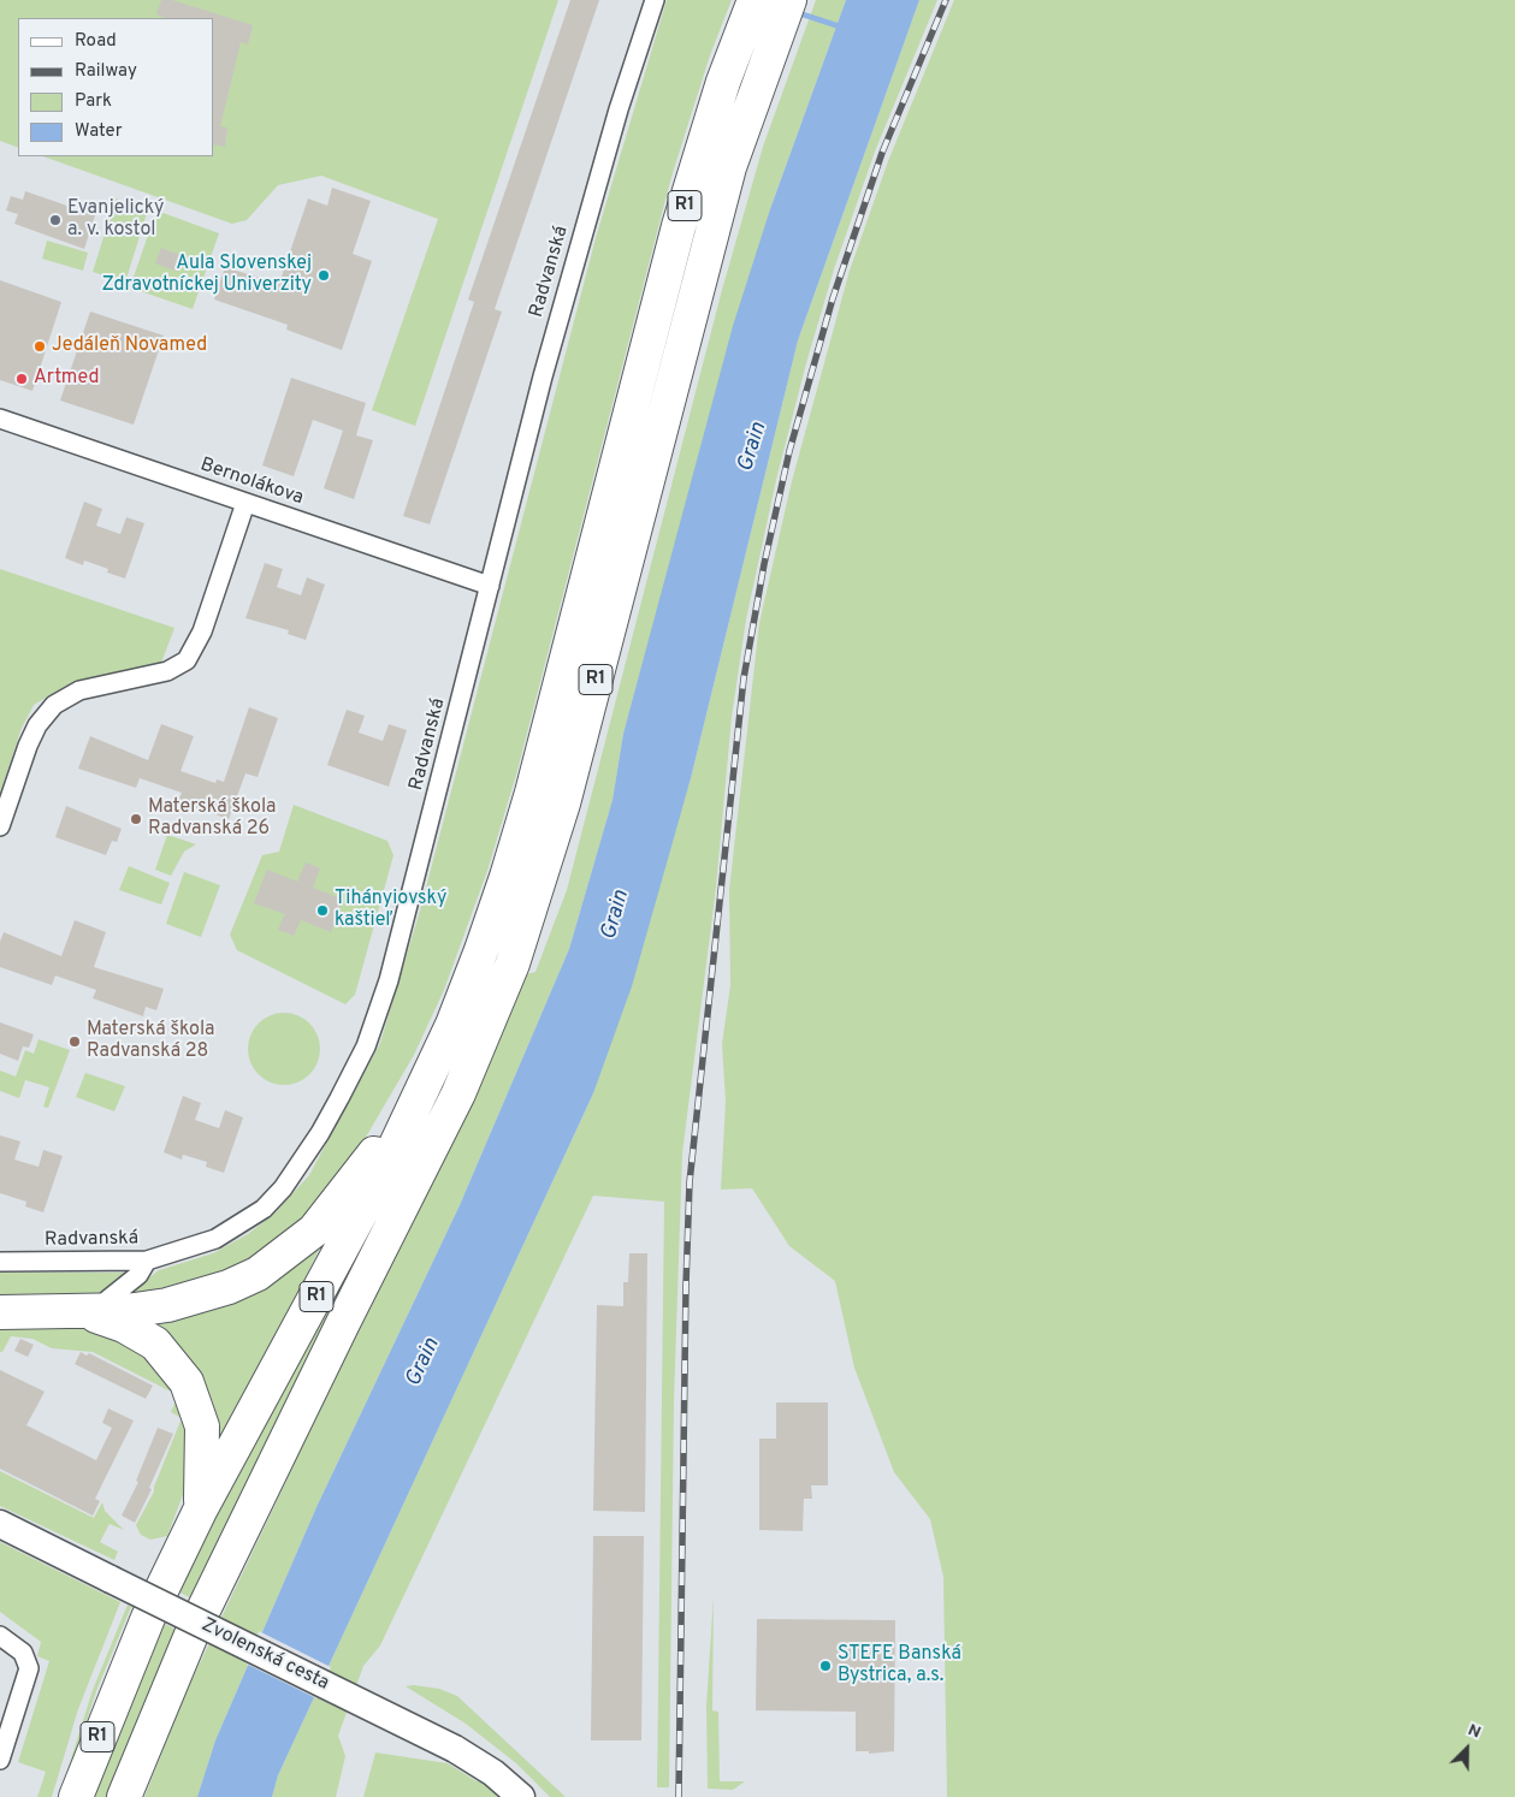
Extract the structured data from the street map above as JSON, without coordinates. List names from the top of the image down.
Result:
{
  "streets": {
    "highway": ["R1"],
    "main road": ["Zvolenská cesta"],
    "street": ["Radvanská", "Bernolákova"]
  },
  "crossings": [
    ["Radvanská", "Bernolákova"]
  ],
  "water": ["Grain"],
  "places": [
    "Evanjelický a. v. kostol",
    "Aula Slovenskej Zdravotníckej Univerzity",
    "Jedáleň Novamed",
    "Artmed",
    "Materská škola Radvanská 26",
    "Tihányiovský kaštieľ",
    "Materská škola Radvanská 28",
    "STEFE Banská Bystrica, a.s."
  ],
  "legend": [
    "Road",
    "Railway",
    "Park",
    "Water"
  ],
  "north": "top right"
}
